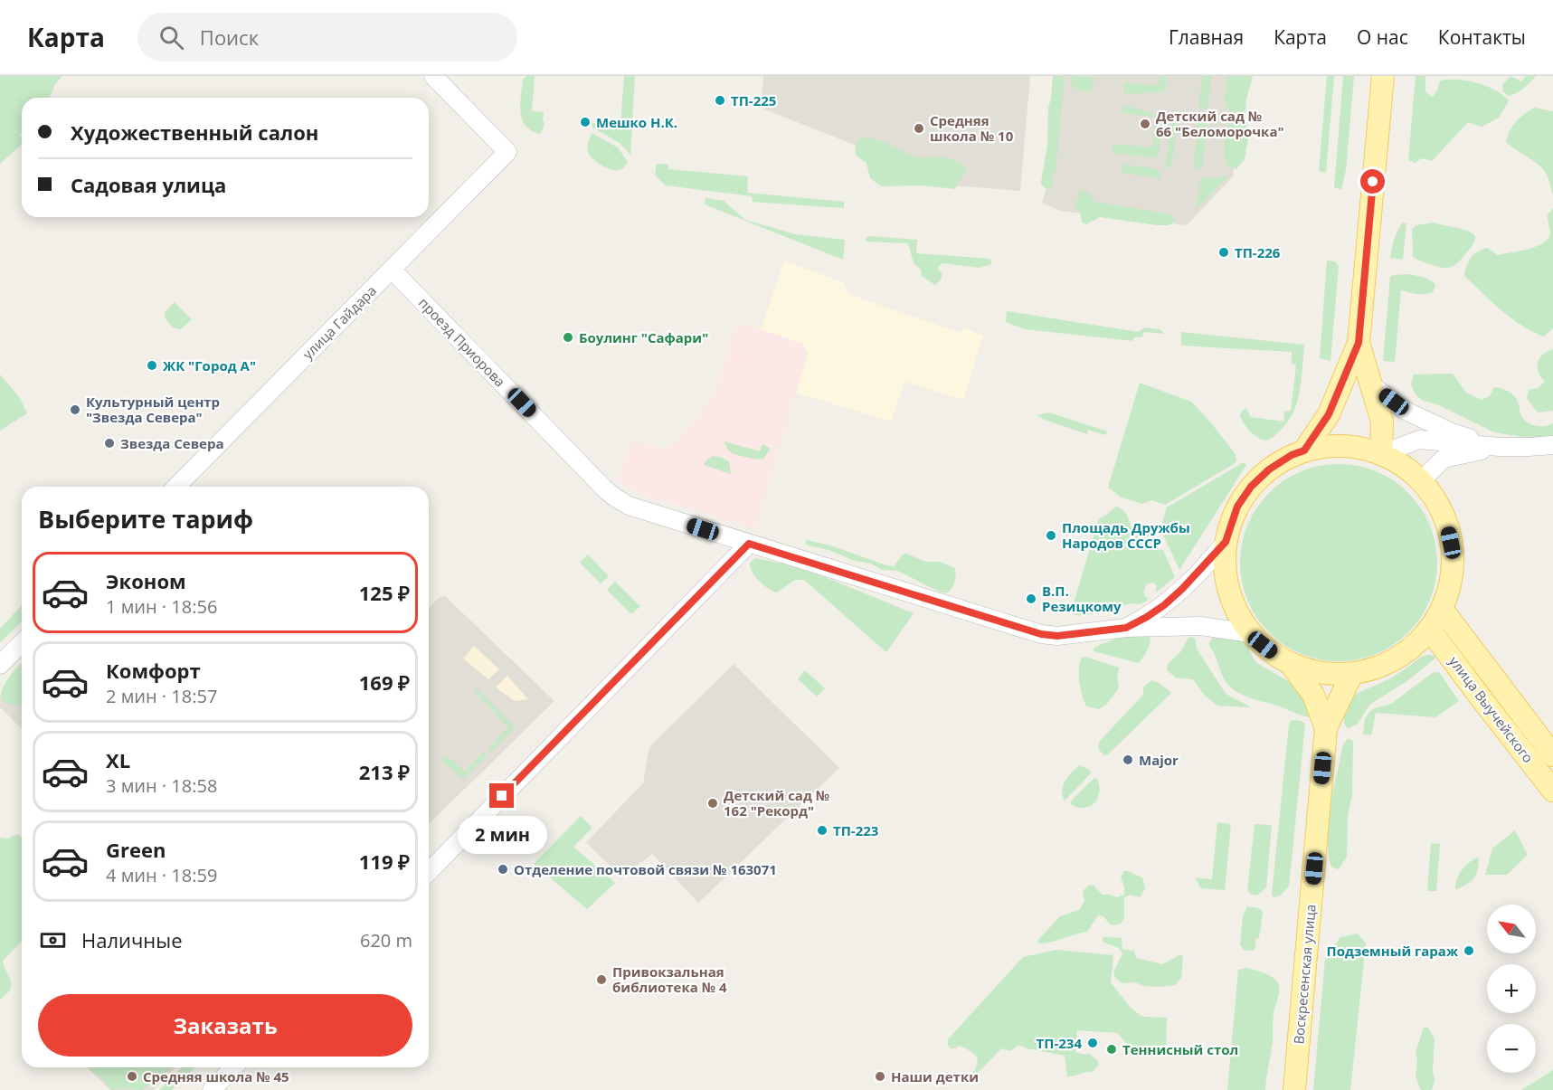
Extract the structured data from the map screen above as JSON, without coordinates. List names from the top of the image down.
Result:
{
  "streets": {
    "main road": ["улица Выучейского", "Воскресенская улица"],
    "street": ["улица Гайдара", "проезд Приорова"]
  },
  "crossings": [
    ["улица Гайдара", "проезд Приорова"]
  ],
  "places": [
    "ТП-225",
    "Мешко Н.К.",
    "Детский сад № 66 \"Беломорочка\"",
    "Средняя школа № 10",
    "ТП-226",
    "Боулинг \"Сафари\"",
    "ЖК \"Город А\"",
    "Культурный центр \"Звезда Севера\"",
    "Звезда Севера",
    "Площадь Дружбы Народов СССР",
    "В.П. Резицкому",
    "Major",
    "Детский сад № 162 \"Рекорд\"",
    "ТП-223",
    "Отделение почтовой связи № 163071",
    "Подземный гараж",
    "Привокзальная библиотека № 4",
    "ТП-234",
    "Теннисный стол",
    "Средняя школа № 45",
    "Наши детки"
  ],
  "north": "top left",
  "page": {
    "header": "Карта",
    "search": "Поиск",
    "nav": [
      "Главная",
      "Карта",
      "О нас",
      "Контакты"
    ],
    "banner": ["Художественный салон", "Садовая улица"],
    "heading": "Выберите тариф",
    "list": [
      {
        "name": "Эконом",
        "note": "1 мин · 18:56",
        "value": "125 ₽"
      },
      {
        "name": "Комфорт",
        "note": "2 мин · 18:57",
        "value": "169 ₽"
      },
      {
        "name": "XL",
        "note": "3 мин · 18:58",
        "value": "213 ₽"
      },
      {
        "name": "Green",
        "note": "4 мин · 18:59",
        "value": "119 ₽"
      }
    ],
    "bubble": "2 мин",
    "map_buttons": ["+", "−"],
    "pay": ["Наличные", "620 m"],
    "buttons": "Заказать"
  }
}
